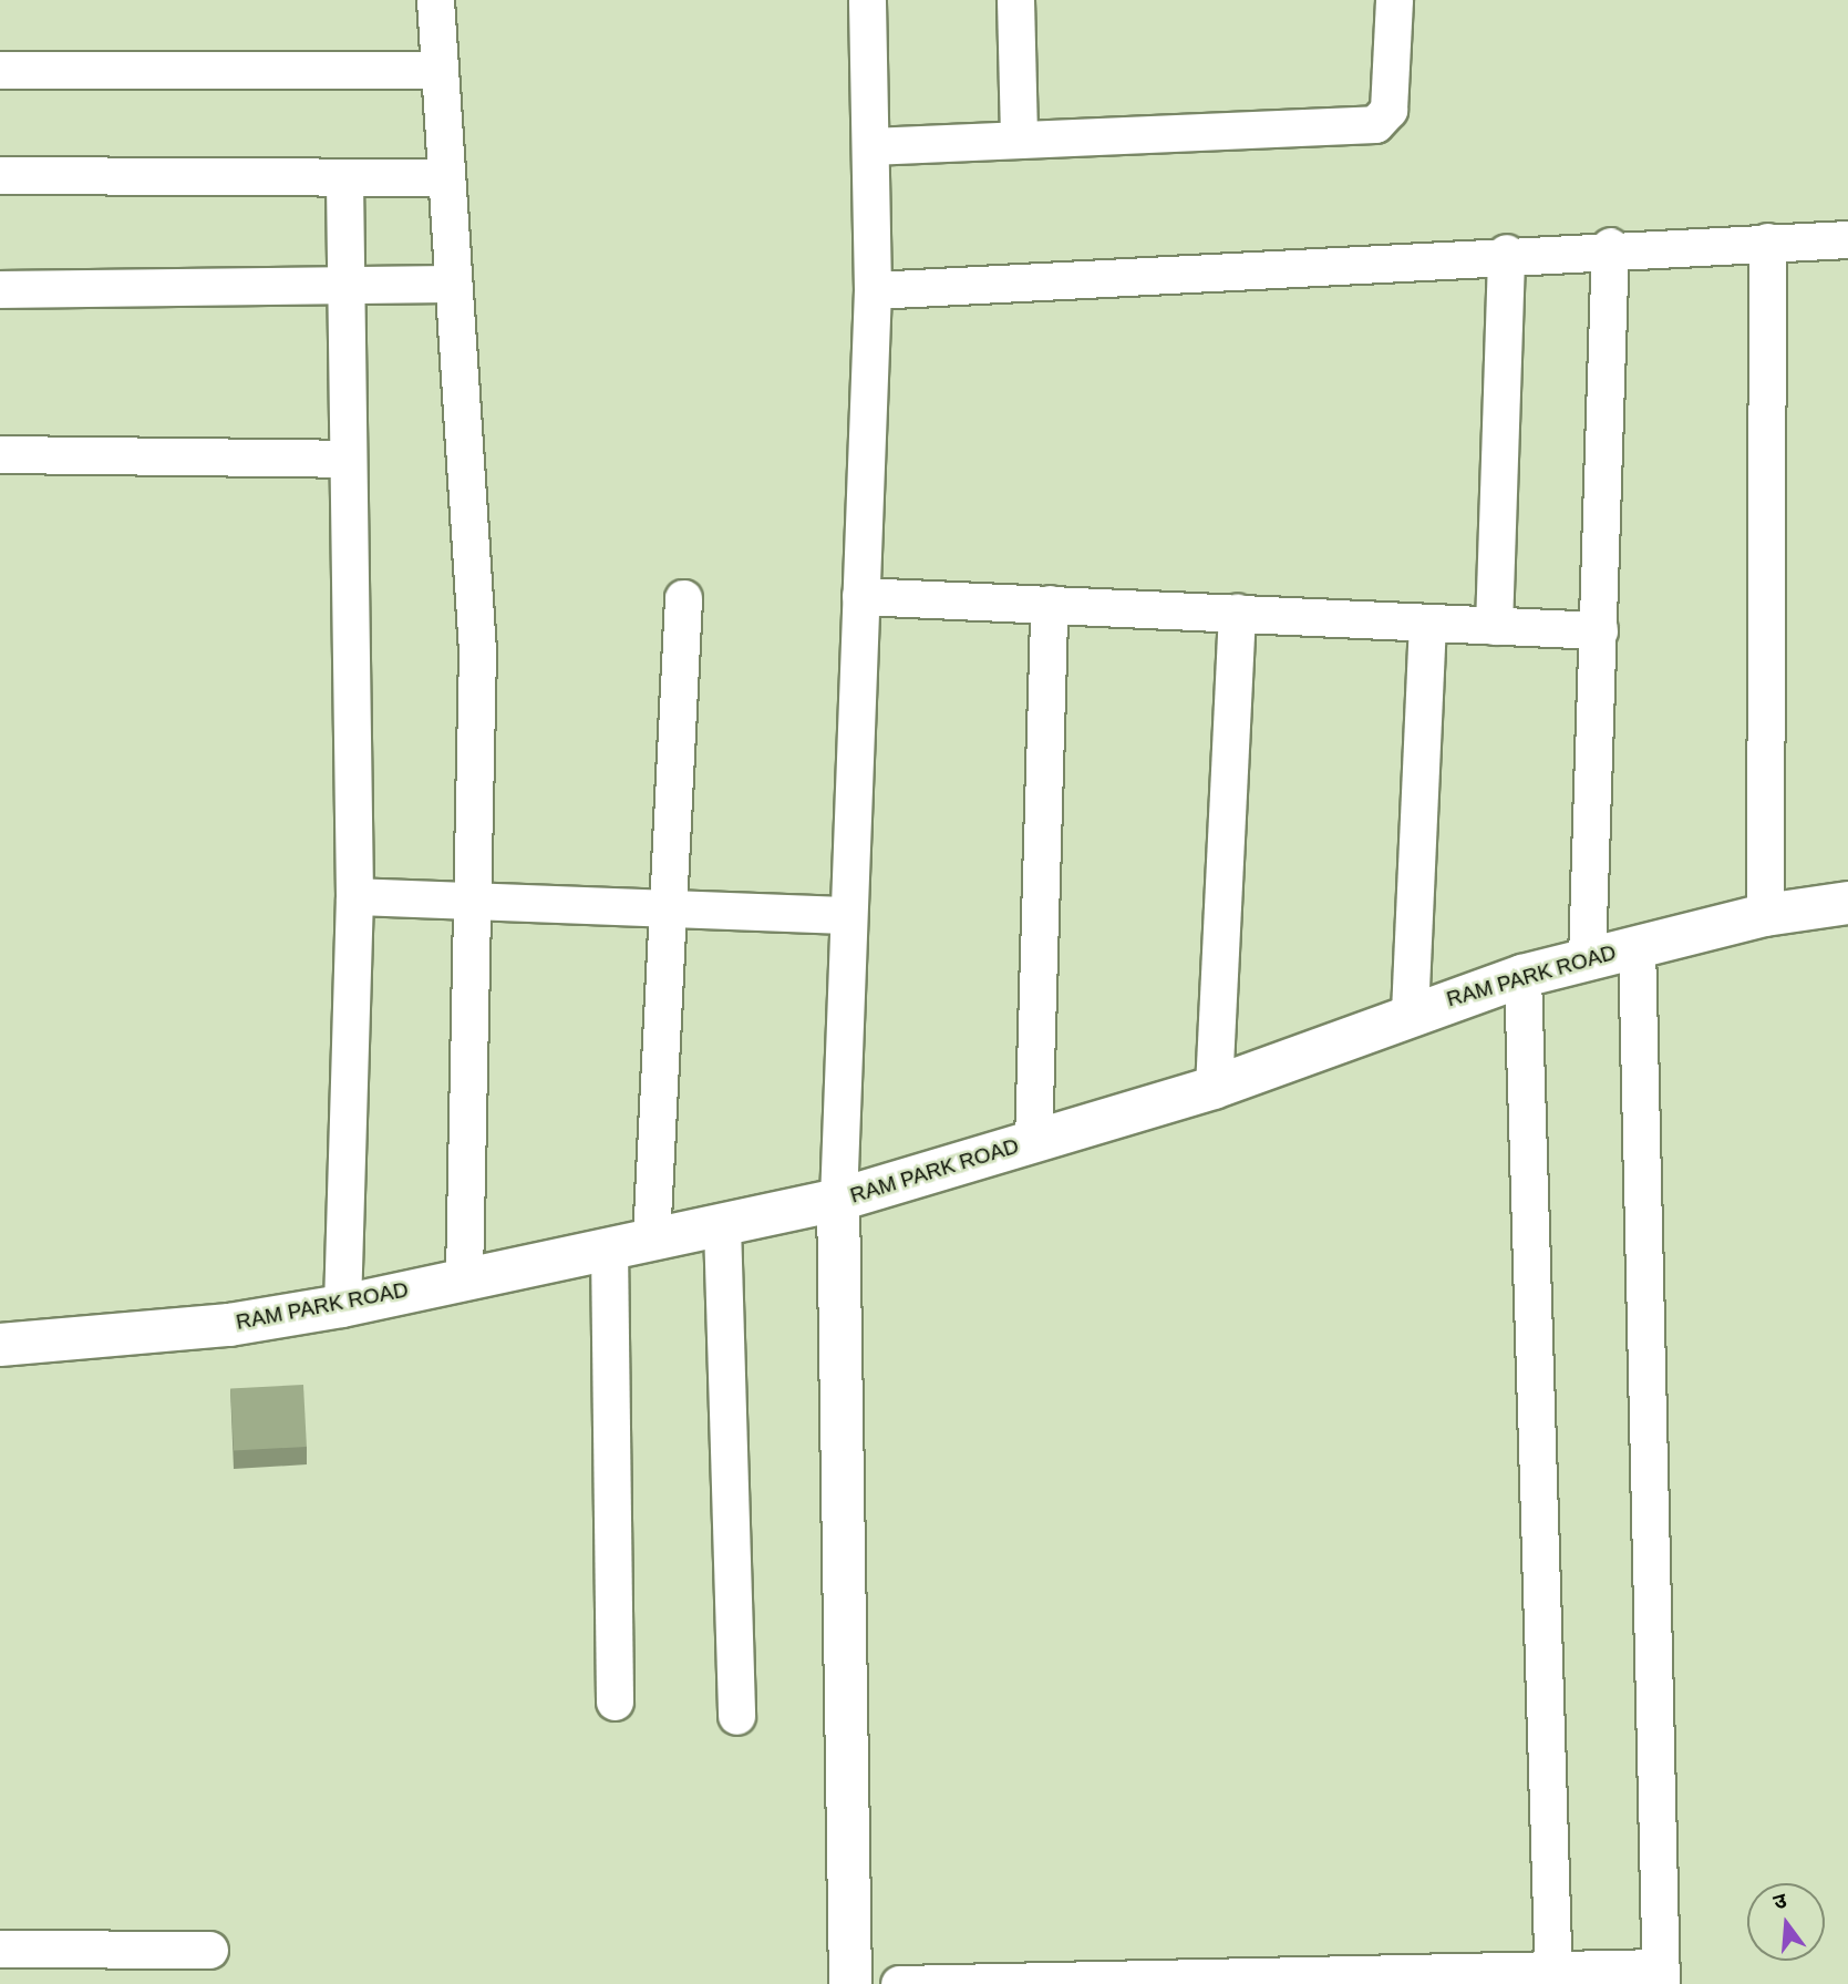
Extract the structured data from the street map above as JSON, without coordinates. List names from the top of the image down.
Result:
{
  "streets": {
    "street": ["RAM PARK ROAD"]
  },
  "north": "top"
}
